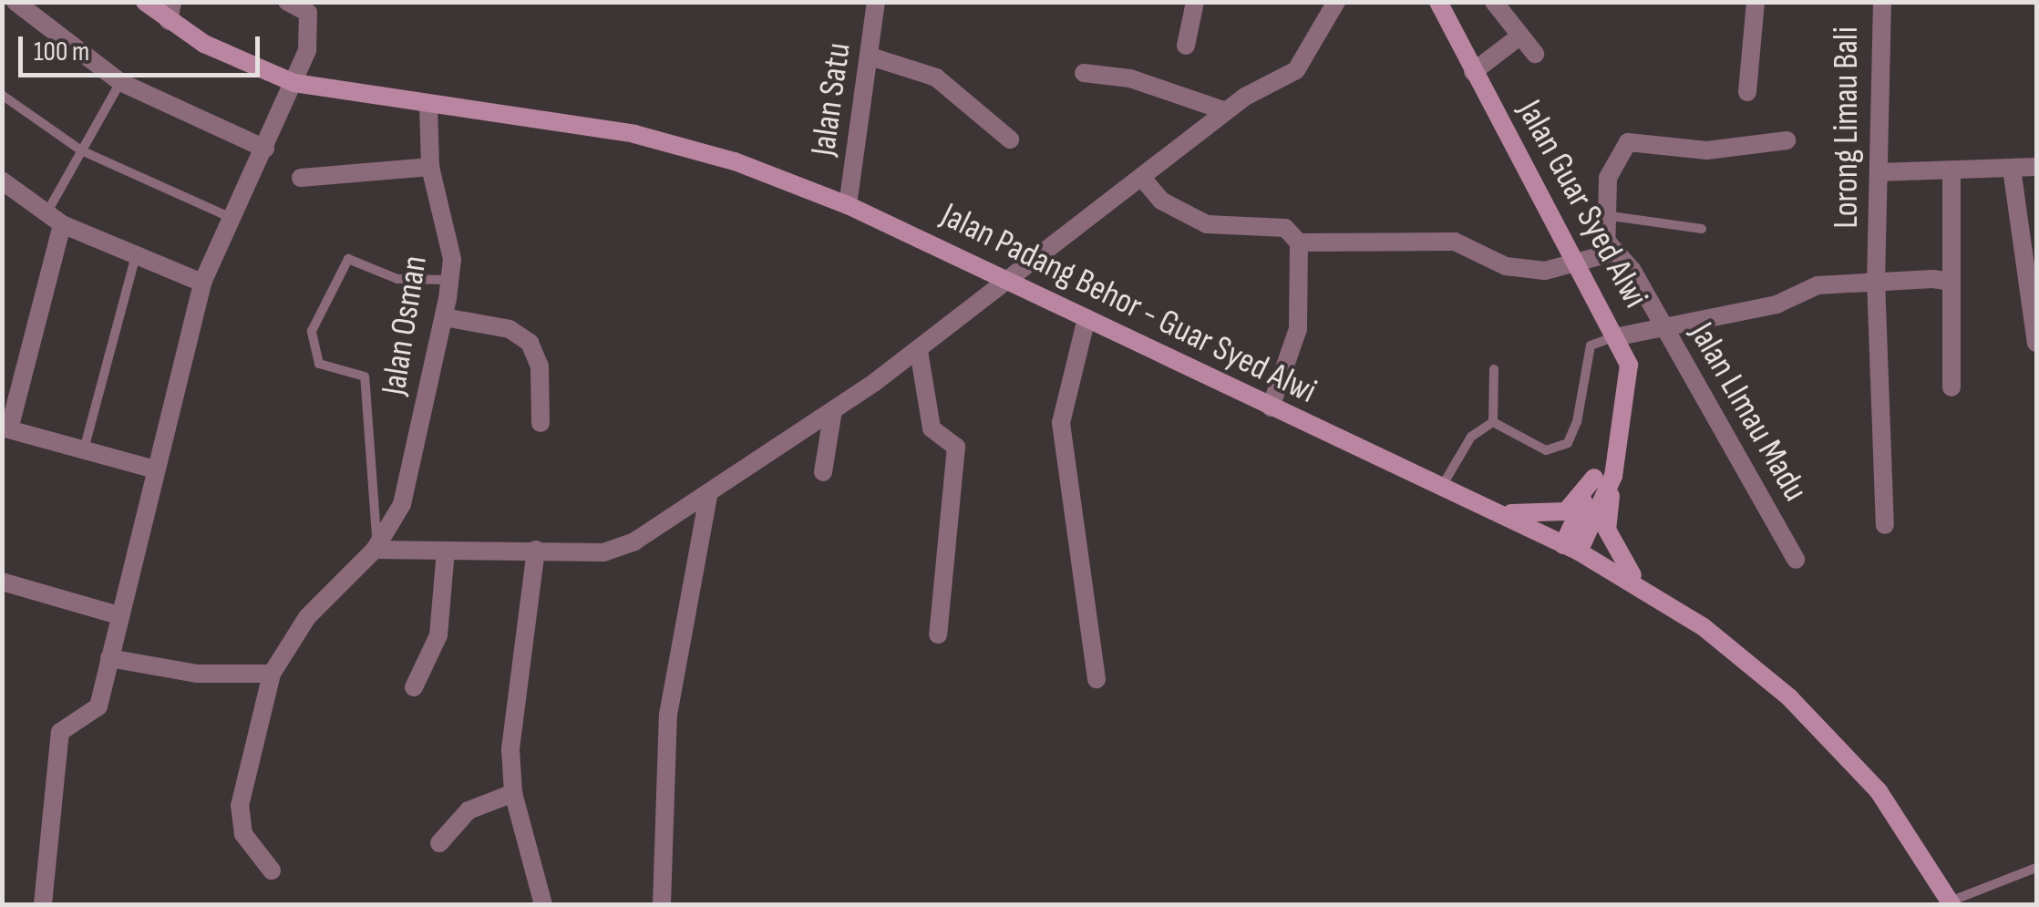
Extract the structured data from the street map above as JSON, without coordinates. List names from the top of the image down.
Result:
{
  "streets": {
    "main road": ["Jalan Guar Syed Alwi", "Jalan Padang Behor - Guar Syed Alwi"],
    "street": [
      "Jalan Satu",
      "Lorong Limau Bali",
      "Jalan Osman",
      "Jalan LImau Madu"
    ]
  },
  "crossings": [
    ["Jalan Satu", "Jalan Padang Behor - Guar Syed Alwi"],
    ["Jalan Guar Syed Alwi", "Jalan Padang Behor - Guar Syed Alwi"],
    ["Jalan Padang Behor - Guar Syed Alwi", "Jalan Osman"]
  ],
  "scale_bar": "100 m"
}
